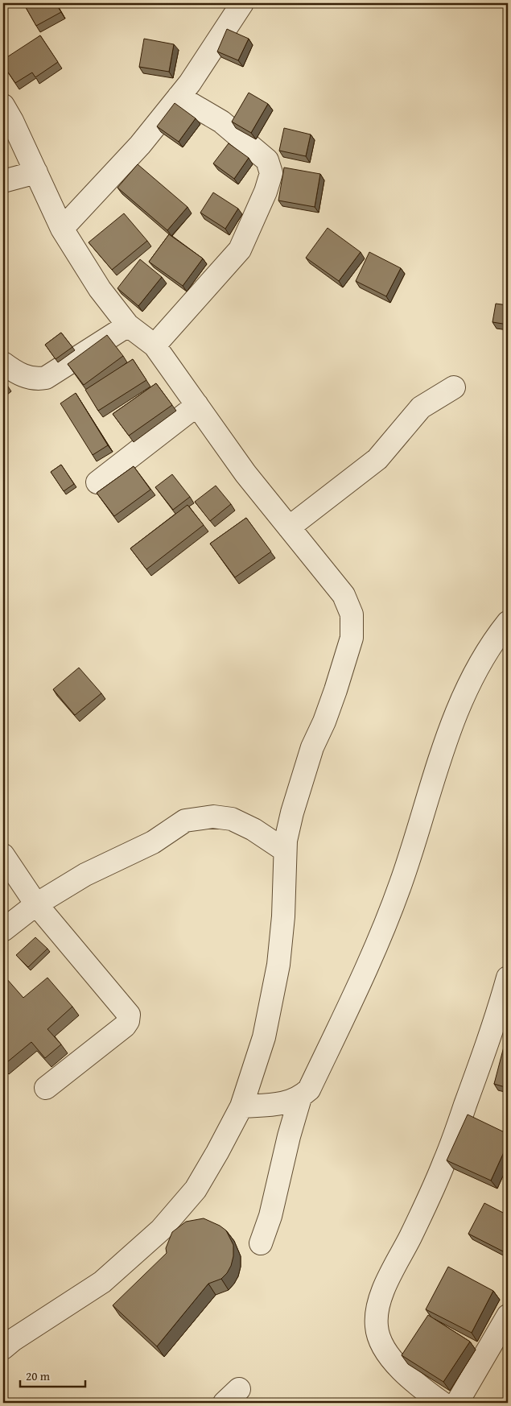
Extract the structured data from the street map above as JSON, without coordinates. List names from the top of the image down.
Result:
{
  "scale_bar": "20 m"
}
